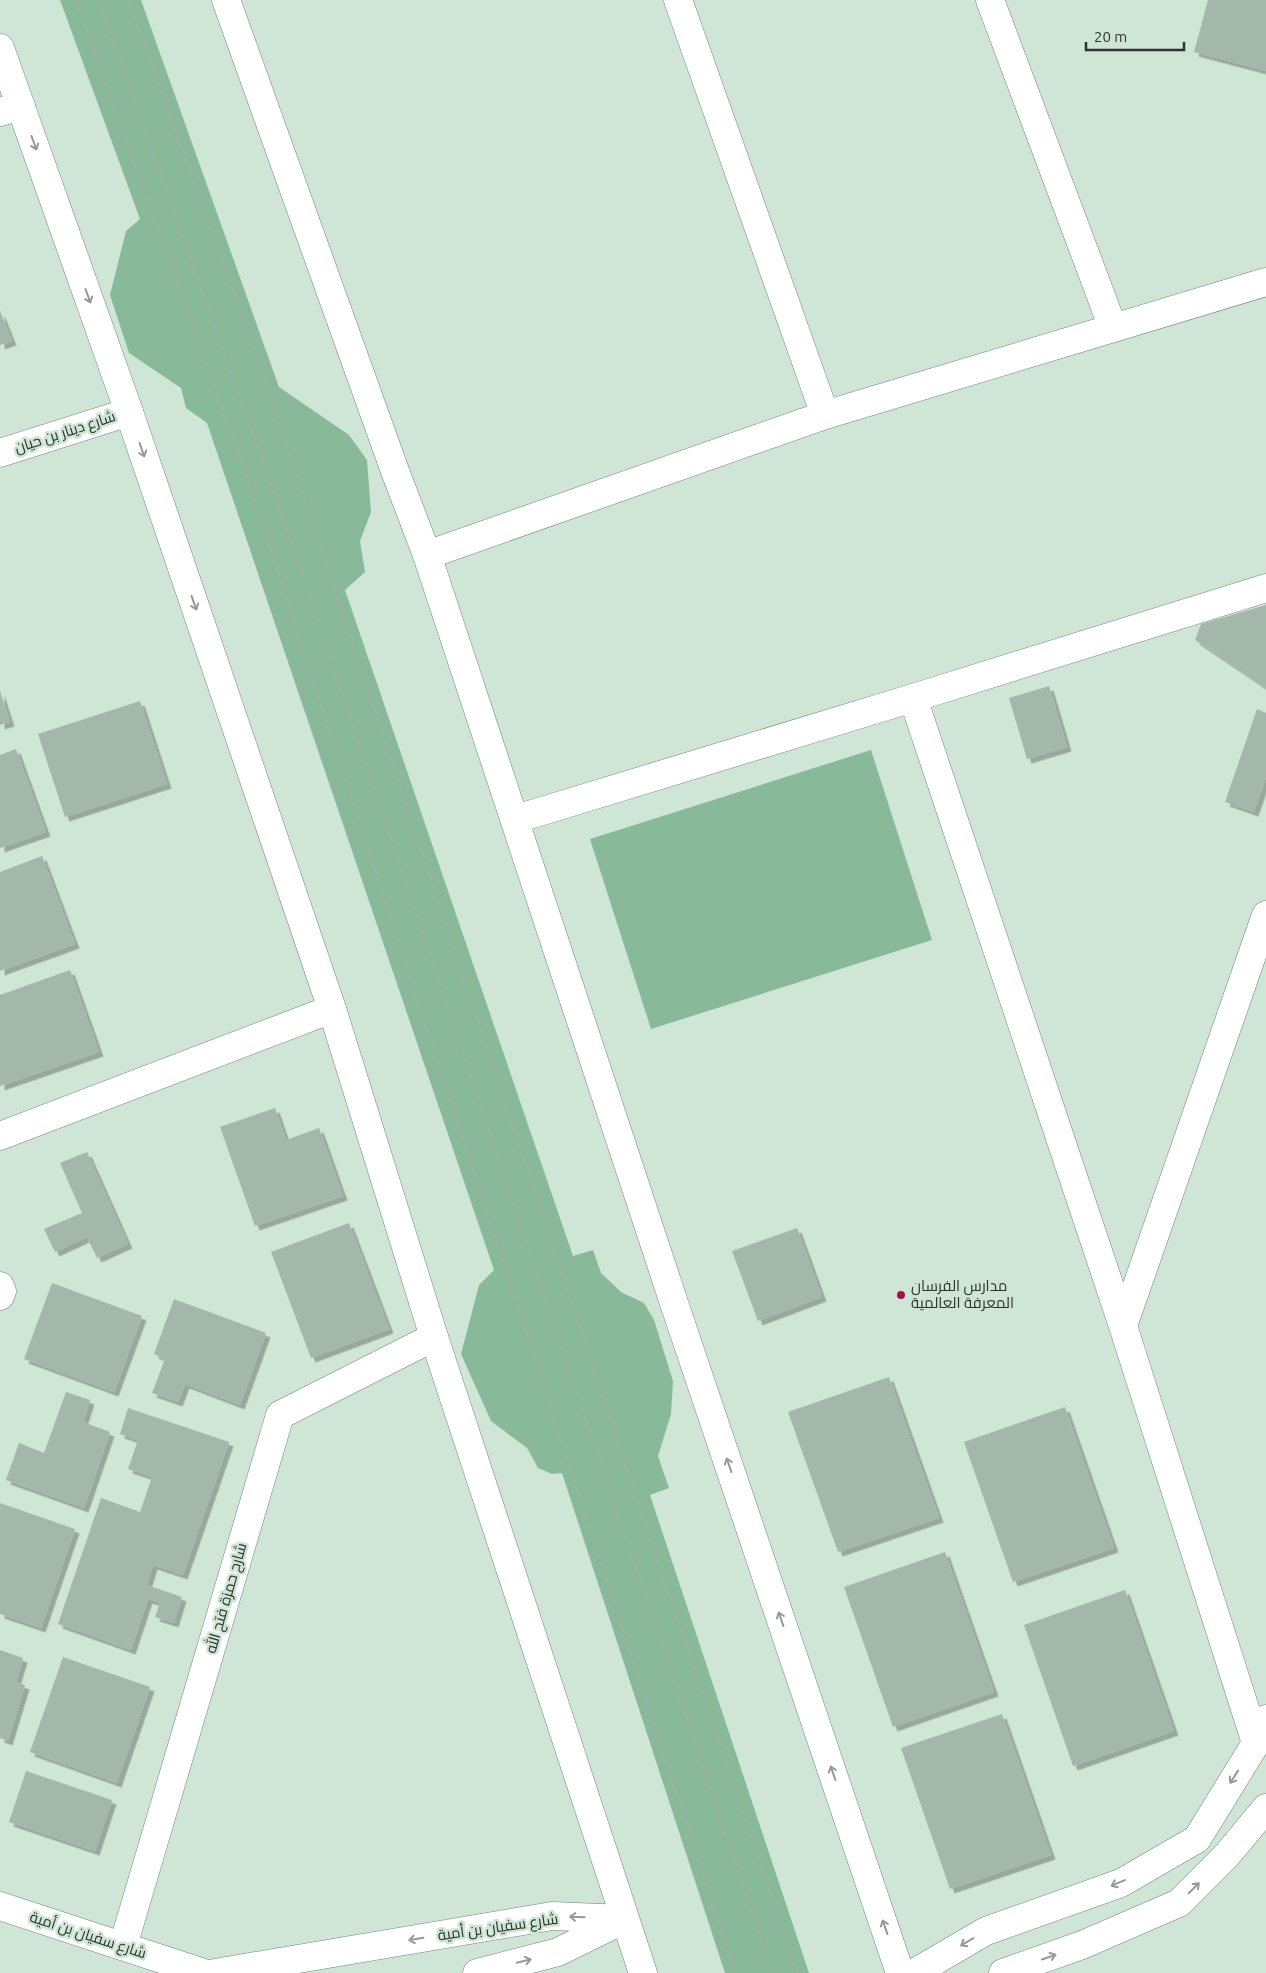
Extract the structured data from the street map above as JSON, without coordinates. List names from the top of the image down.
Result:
{
  "streets": {
    "street": ["شارع دينار بن حيان", "شارح حمزة فتح الله", "شارع سفيان بن أمية"]
  },
  "crossings": [
    ["شارح حمزة فتح الله", "شارع سفيان بن أمية"]
  ],
  "places": ["مدارس الفرسان المعرفة العالمية"],
  "scale_bar": "20 m"
}
